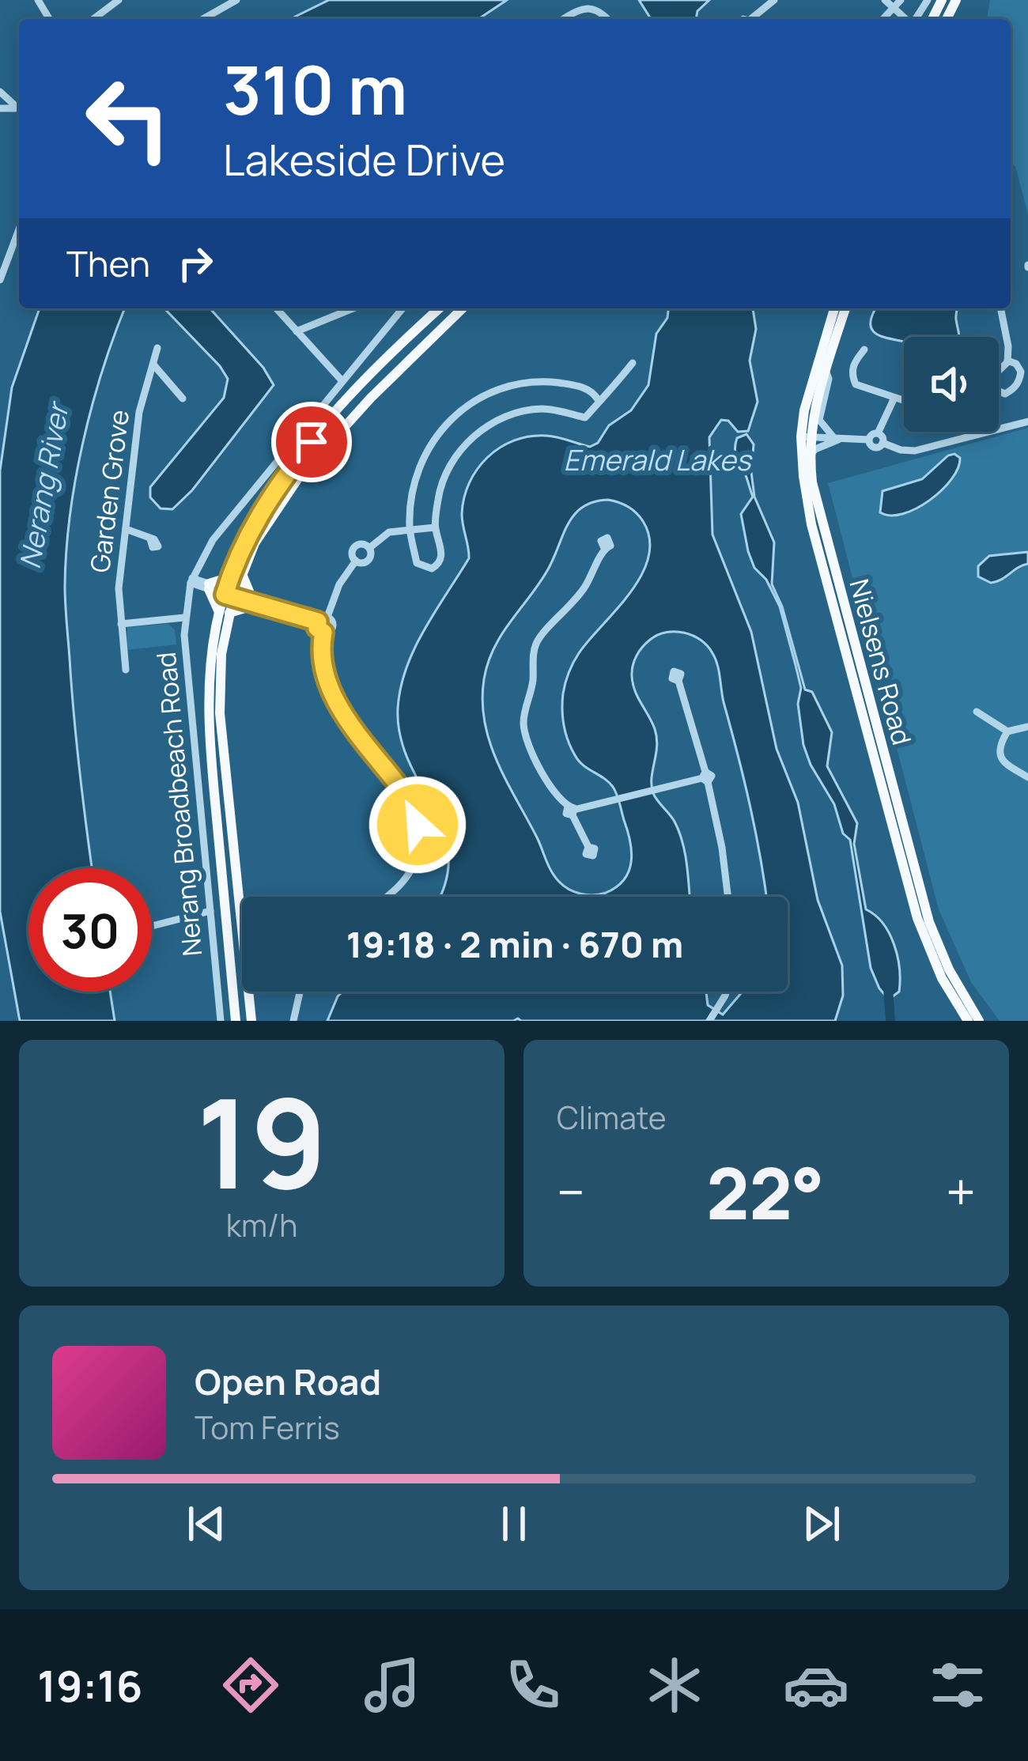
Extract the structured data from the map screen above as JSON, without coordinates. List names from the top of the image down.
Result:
{
  "streets": {
    "main road": ["Nielsens Road"],
    "street": ["Garden Grove", "Nerang Broadbeach Road"]
  },
  "water": ["Emerald Lakes", "Nerang River"],
  "page": {
    "turn": ["310 m", "Lakeside Drive"],
    "then": "Then",
    "limit": "30",
    "trip": "19:18 · 2 min · 670 m",
    "tile": [
      ["19", "km/h"],
      "Climate"
    ],
    "heat": ["−", "22°", "+"],
    "song": ["Open Road", "Tom Ferris"],
    "tabs": "19:16"
  }
}
